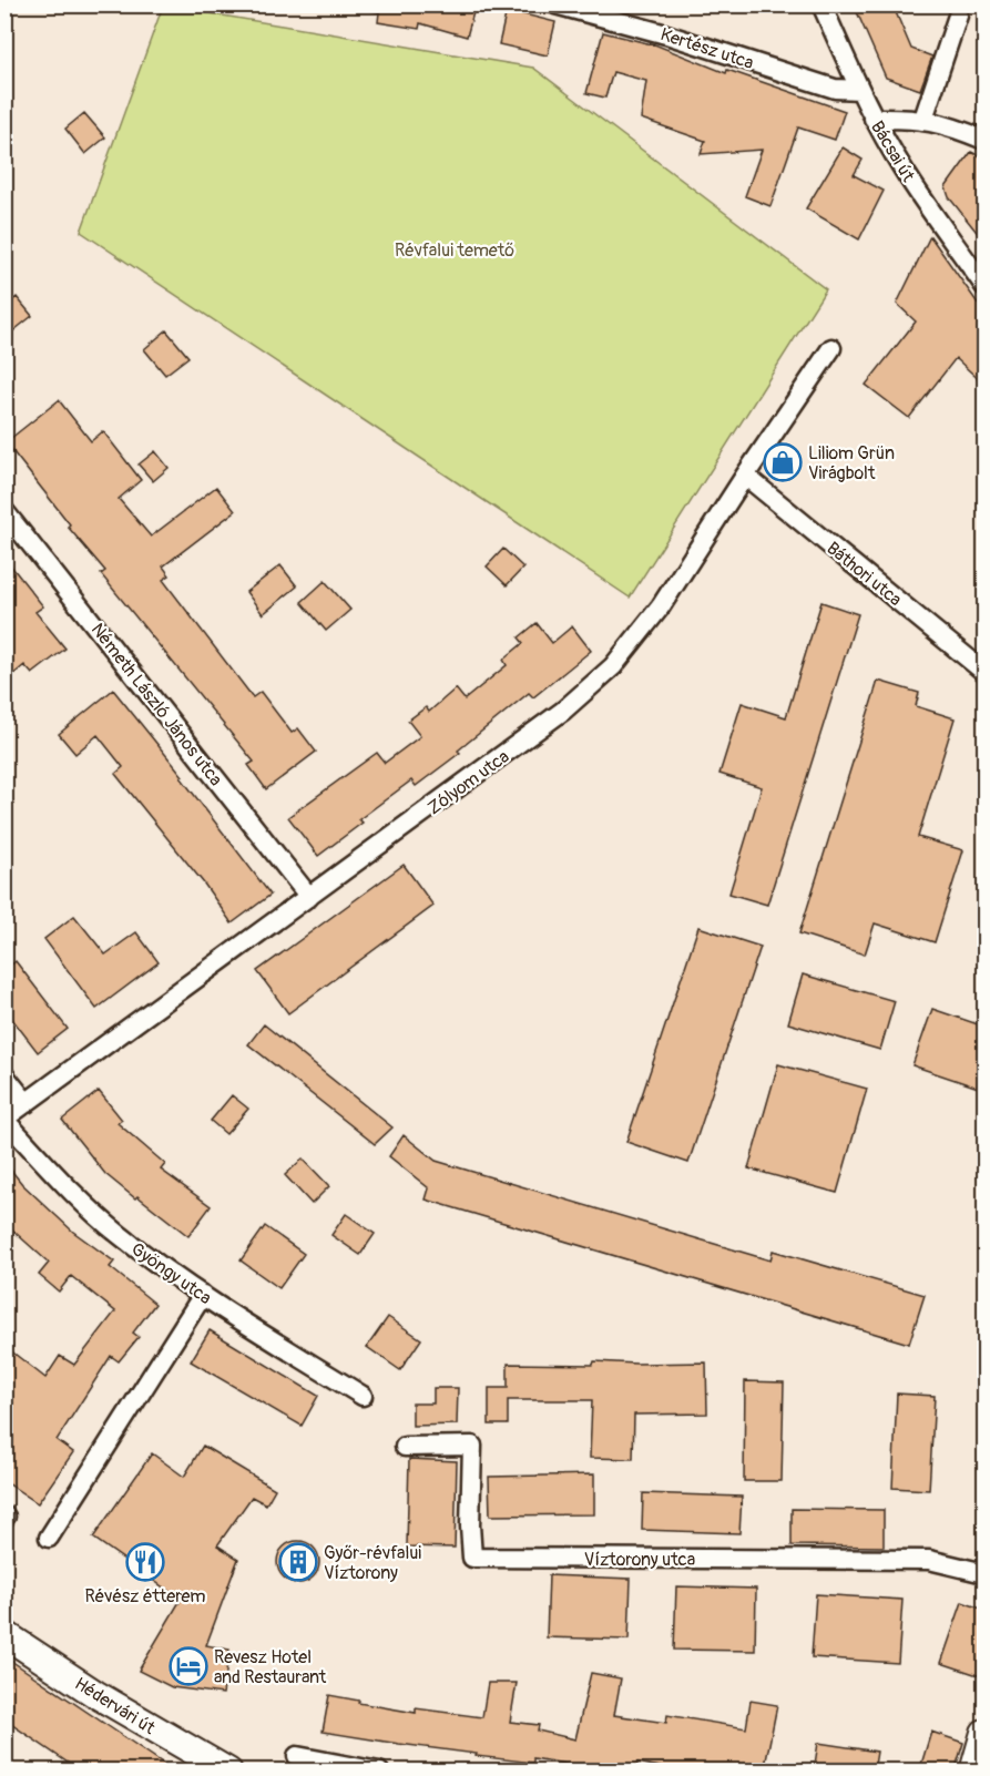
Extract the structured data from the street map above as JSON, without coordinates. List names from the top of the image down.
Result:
{
  "streets": {
    "street": [
      "Kertész utca",
      "Bácsai út",
      "Báthori utca",
      "Németh László János utca",
      "Zólyom utca",
      "Gyöngy utca",
      "Víztorony utca",
      "Hédervári út"
    ]
  },
  "crossings": [
    ["Kertész utca", "Bácsai út"],
    ["Báthori utca", "Zólyom utca"],
    ["Németh László János utca", "Zólyom utca"],
    ["Zólyom utca", "Gyöngy utca"]
  ],
  "parks": ["Révfalui temető"],
  "places": {
    "shop": ["Liliom Grün Virágbolt"],
    "restaurant": ["Révész étterem"],
    "building": ["Győr-révfalui Víztorony"],
    "hotel": ["Revesz Hotel and Restaurant"]
  }
}
